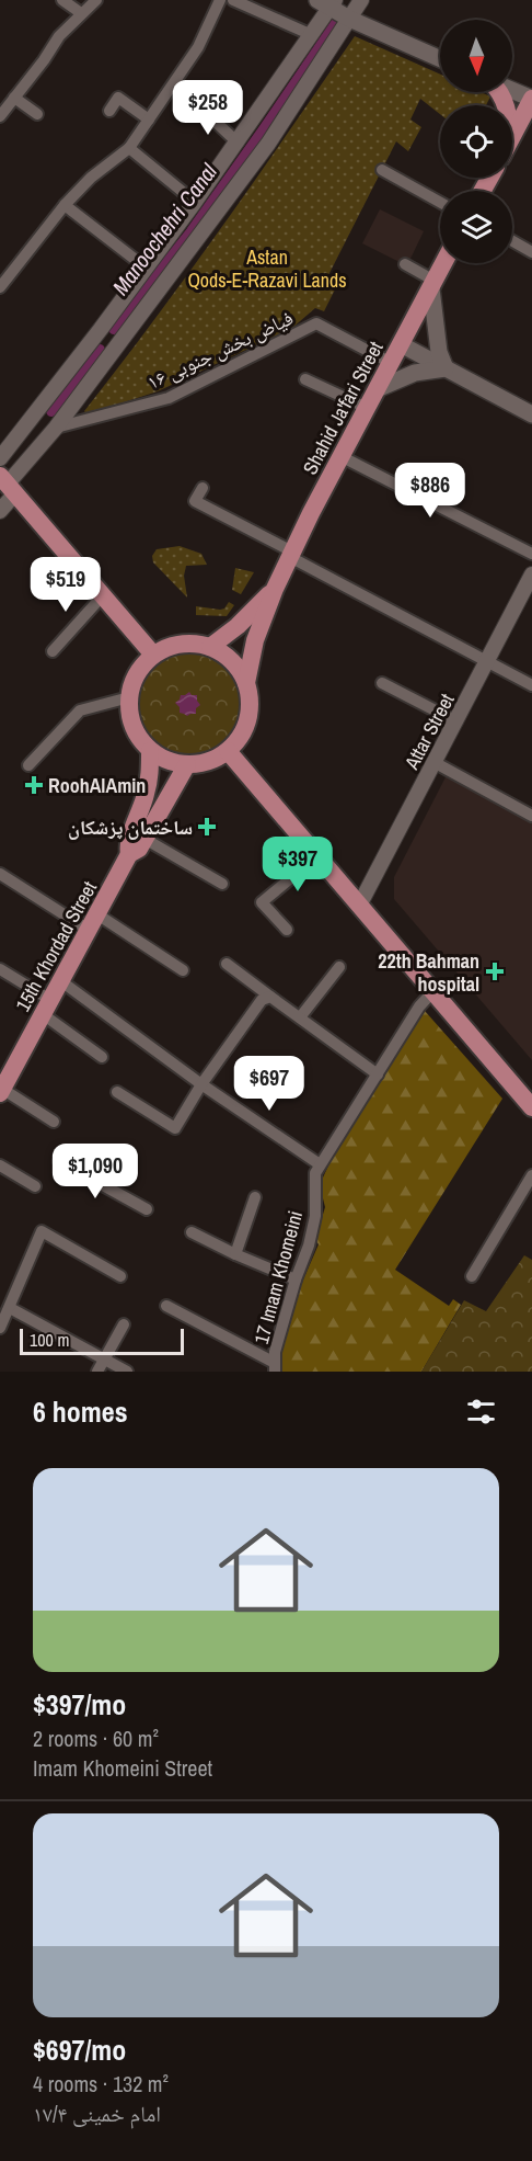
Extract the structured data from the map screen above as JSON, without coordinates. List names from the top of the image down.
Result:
{
  "streets": {
    "main road": ["Shahid Ja'fari Street", "15th Khordad Street"],
    "street": ["فیاض بخش جنوبی ۱۶", "Attar Street", "17 Imam Khomeini"]
  },
  "crossings": [
    ["فیاض بخش جنوبی ۱۶", "Shahid Ja'fari Street"],
    ["Shahid Ja'fari Street", "15th Khordad Street"]
  ],
  "water": ["Manoochehri Canal"],
  "parks": ["Astan Qods-E-Razavi Lands"],
  "places": {
    "health": ["RoohAlAmin", "ساختمان پزشکان", "22th Bahman hospital"]
  },
  "scale_bar": "100 m",
  "north": "bottom",
  "page": {
    "price": [
      "$258",
      "$886",
      "$519",
      "$397",
      "$697",
      "$1,090"
    ],
    "scale": "100 m",
    "heading": "6 homes",
    "list": [
      {
        "name": "$397/mo",
        "note": "2 rooms · 60 m² · Imam Khomeini Street"
      },
      {
        "name": "$697/mo",
        "note": "4 rooms · 132 m² · امام خمینی ۱۷/۴"
      }
    ]
  }
}
